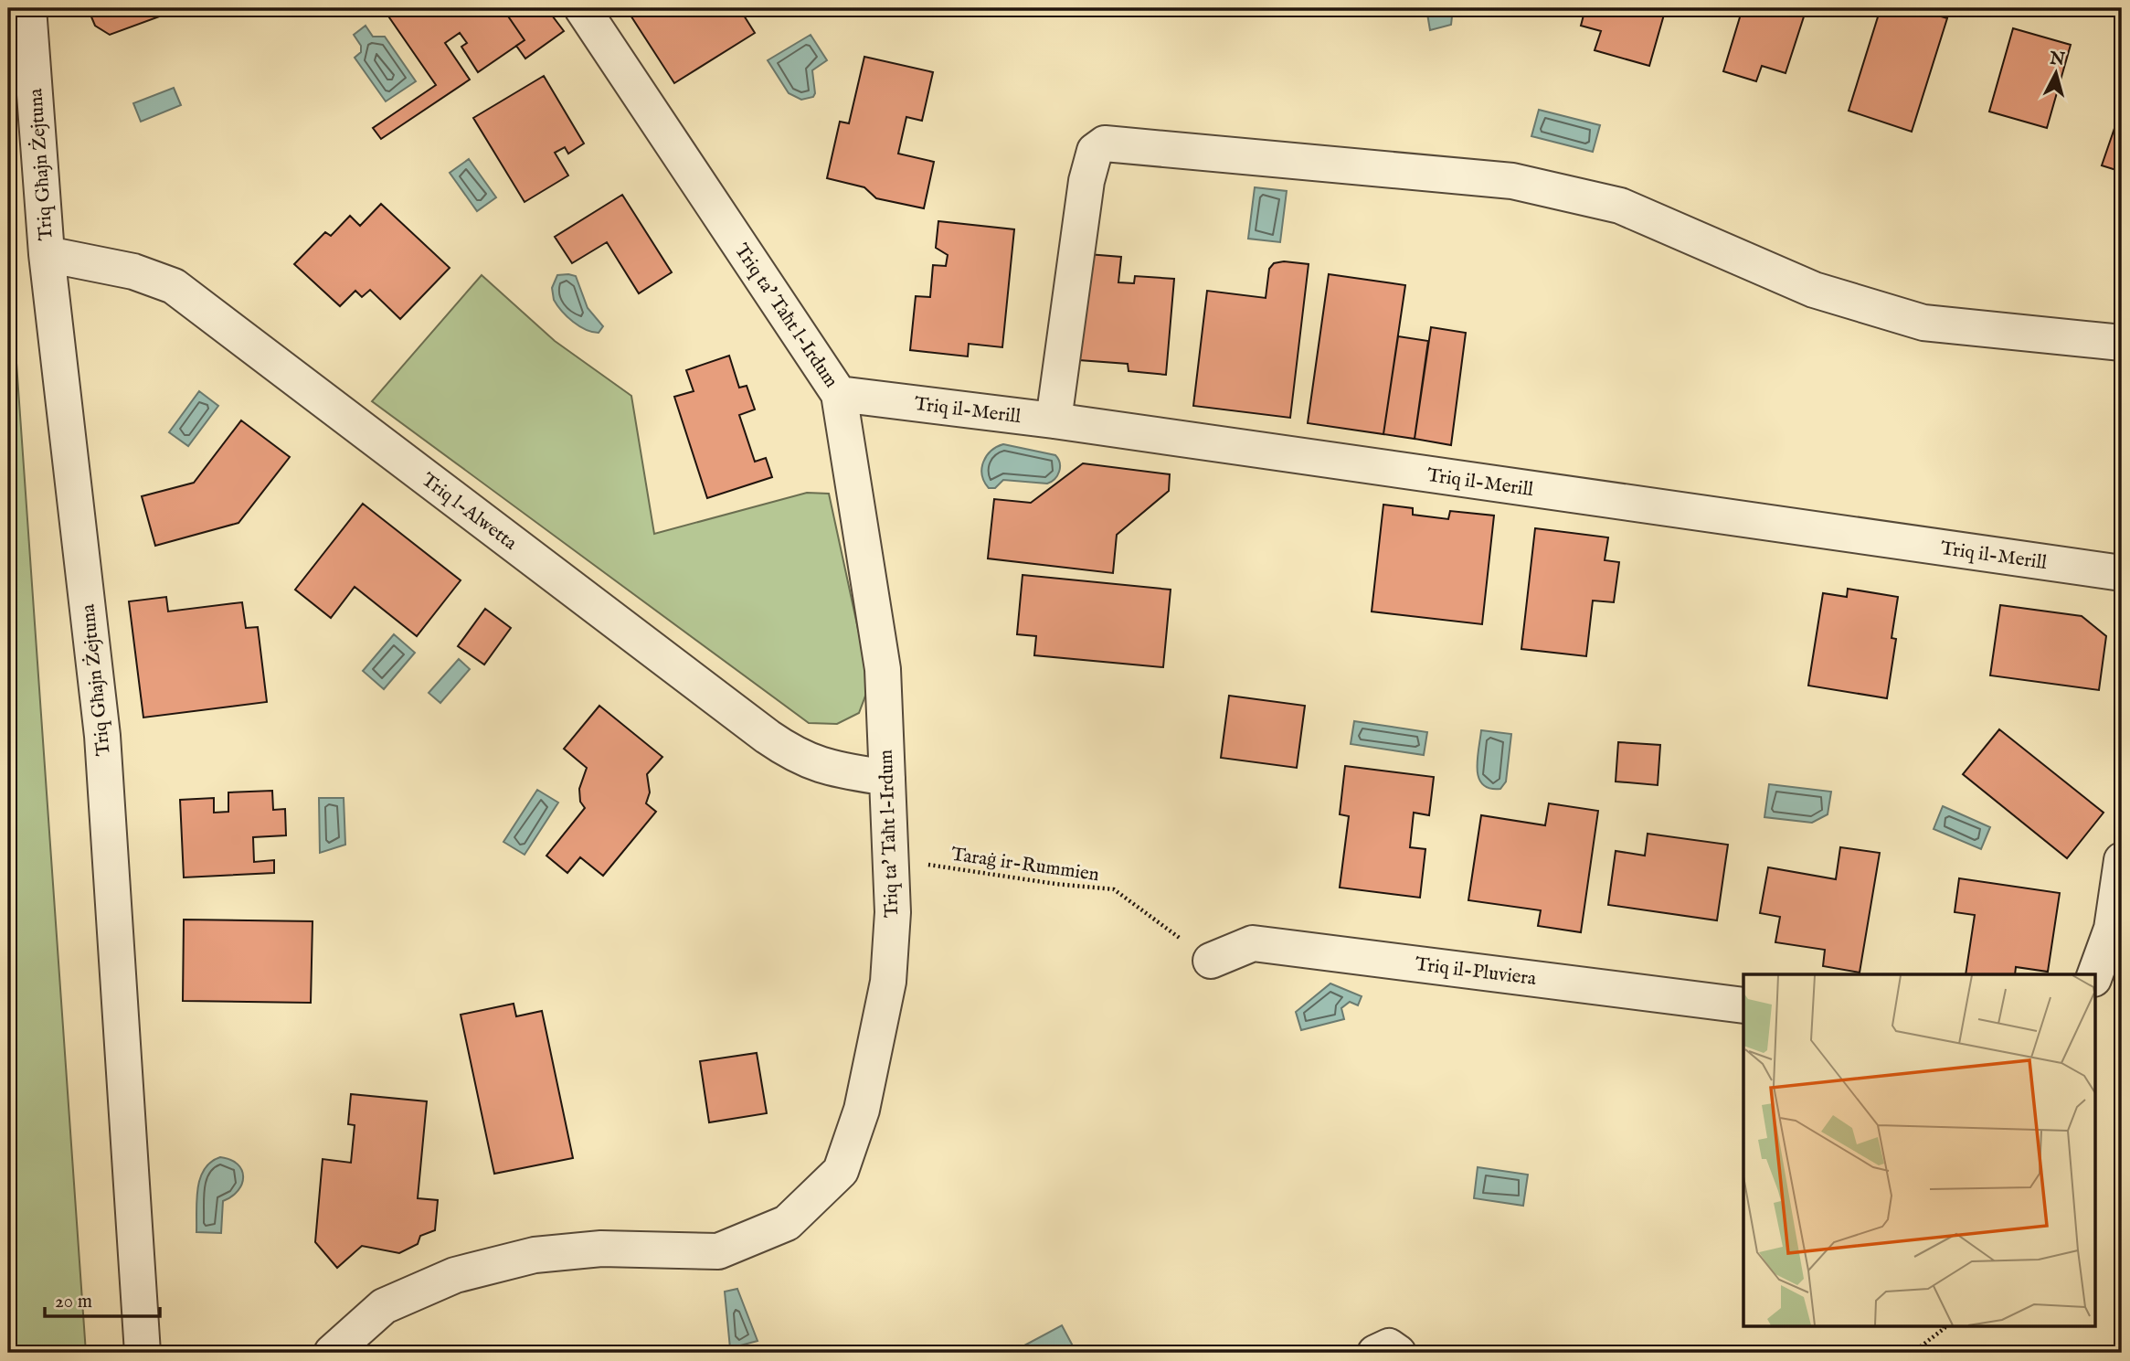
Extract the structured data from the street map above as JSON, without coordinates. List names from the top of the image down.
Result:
{
  "streets": {
    "street": [
      "Triq Għajn Żejtuna",
      "Triq ta' Taħt l-Irdum",
      "Triq il-Merill",
      "Triq l-Alwetta",
      "Triq il-Pluviera"
    ],
    "path": ["Taraġ ir-Rummien"]
  },
  "crossings": [
    ["Triq Għajn Żejtuna", "Triq l-Alwetta"],
    ["Triq ta' Taħt l-Irdum", "Triq il-Merill"],
    ["Triq ta' Taħt l-Irdum", "Triq l-Alwetta"],
    ["Triq ta' Taħt l-Irdum", "Taraġ ir-Rummien"],
    ["Taraġ ir-Rummien", "Triq il-Pluviera"]
  ],
  "scale_bar": "20 m",
  "north": "top"
}
